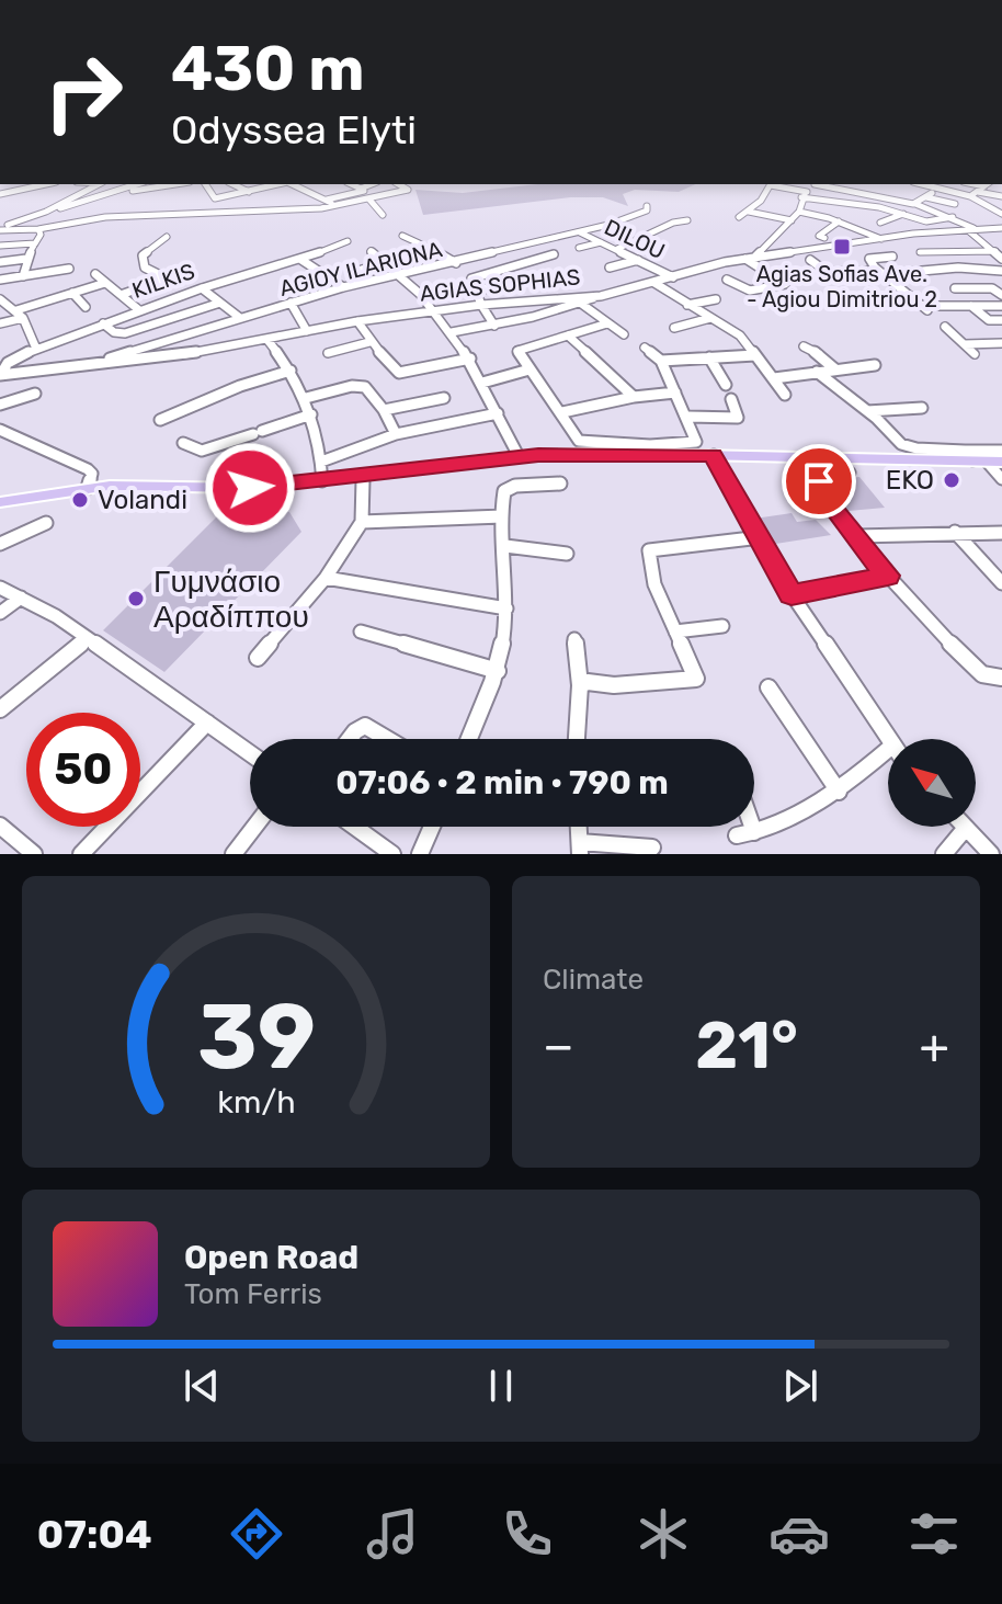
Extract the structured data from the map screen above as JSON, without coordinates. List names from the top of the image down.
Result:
{
  "streets": {
    "street": [
      "DILOU",
      "AGIOY ILARIONA",
      "KILKIS",
      "AGIAS SOPHIAS"
    ]
  },
  "crossings": [
    ["DILOU", "AGIOY ILARIONA"],
    ["DILOU", "AGIAS SOPHIAS"],
    ["AGIOY ILARIONA", "AGIAS SOPHIAS"],
    ["KILKIS", "AGIAS SOPHIAS"]
  ],
  "places": {
    "transit": ["Agias Sofias Ave. - Agiou Dimitriou 2"],
    "other": ["EKO", "Volandi", "Γυμνάσιο Αραδίππου"]
  },
  "north": "top left",
  "page": {
    "turn": ["430 m", "Odyssea Elyti"],
    "limit": "50",
    "trip": "07:06 · 2 min · 790 m",
    "tile": "Climate",
    "heat": ["−", "21°", "+"],
    "song": ["Open Road", "Tom Ferris"],
    "tabs": "07:04",
    "gauge": ["39", "km/h"]
  }
}
